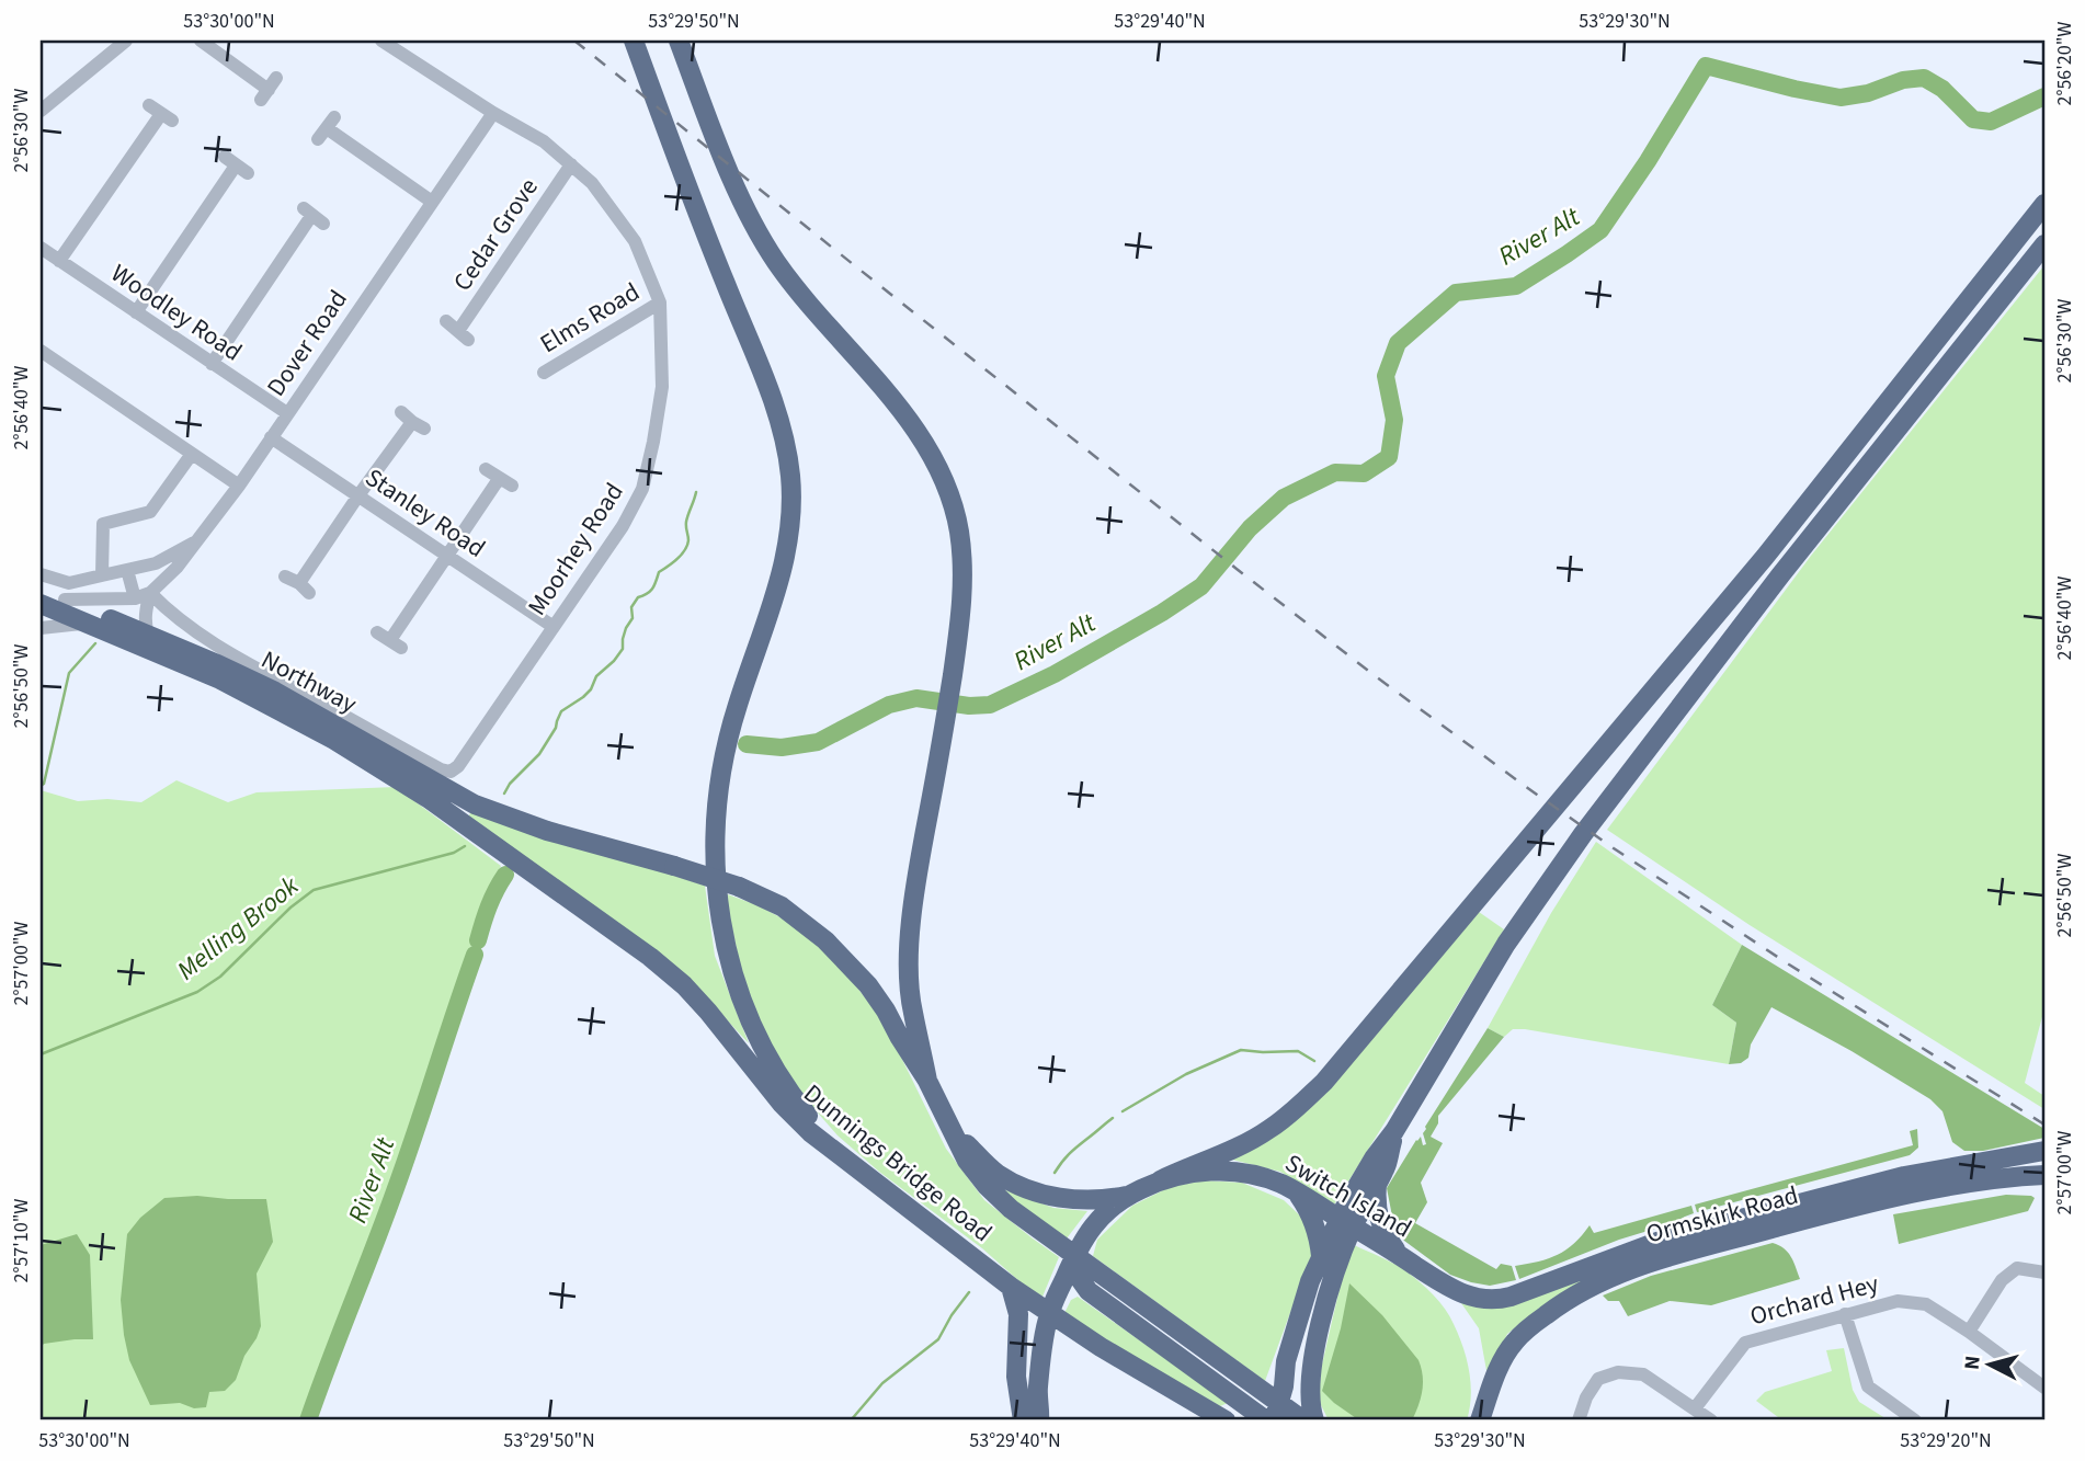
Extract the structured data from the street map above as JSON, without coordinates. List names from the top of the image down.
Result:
{
  "streets": {
    "highway": [
      "Northway",
      "Dunnings Bridge Road",
      "Switch Island",
      "Ormskirk Road"
    ],
    "street": [
      "Cedar Grove",
      "Woodley Road",
      "Elms Road",
      "Dover Road",
      "Stanley Road",
      "Moorhey Road",
      "Orchard Hey"
    ]
  },
  "crossings": [
    ["Cedar Grove", "Moorhey Road"],
    ["Woodley Road", "Dover Road"],
    ["Elms Road", "Moorhey Road"],
    ["Dover Road", "Stanley Road"],
    ["Dover Road", "Moorhey Road"],
    ["Dover Road", "Northway"],
    ["Stanley Road", "Moorhey Road"],
    ["Moorhey Road", "Northway"],
    ["Northway", "Dunnings Bridge Road"],
    ["Dunnings Bridge Road", "Switch Island"],
    ["Switch Island", "Ormskirk Road"]
  ],
  "water": ["River Alt", "Melling Brook"],
  "north": "left",
  "coordinates": [
    "53°30'00\"N",
    "53°29'50\"N",
    "53°29'40\"N",
    "53°29'30\"N",
    "2°56'20\"W",
    "2°56'30\"W",
    "2°56'40\"W",
    "2°56'50\"W",
    "2°57'00\"W",
    "2°57'10\"W",
    "53°29'20\"N"
  ]
}
